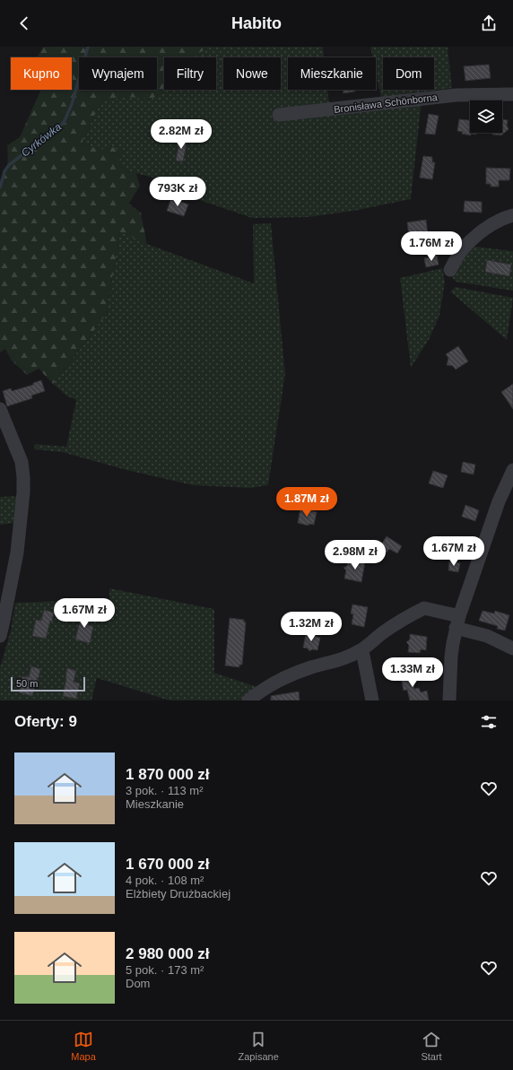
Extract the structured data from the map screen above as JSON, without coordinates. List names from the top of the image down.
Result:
{
  "streets": {
    "street": ["Bronisława Schönborna"]
  },
  "water": ["Cyrkówka"],
  "scale_bar": "50 m",
  "page": {
    "header": "Habito",
    "chip": [
      "Kupno",
      "Wynajem",
      "Filtry",
      "Nowe",
      "Mieszkanie",
      "Dom"
    ],
    "price": [
      "2.82M zł",
      "793K zł",
      "1.76M zł",
      "1.87M zł",
      "1.67M zł",
      "2.98M zł",
      "1.67M zł",
      "1.32M zł",
      "1.33M zł"
    ],
    "scale": "50 m",
    "heading": "Oferty: 9",
    "list": [
      {
        "name": "1 870 000 zł",
        "note": "3 pok. · 113 m² · Mieszkanie"
      },
      {
        "name": "1 670 000 zł",
        "note": "4 pok. · 108 m² · Elżbiety Drużbackiej"
      },
      {
        "name": "2 980 000 zł",
        "note": "5 pok. · 173 m² · Dom"
      }
    ],
    "tabs": ["Mapa", "Zapisane", "Start"]
  }
}
